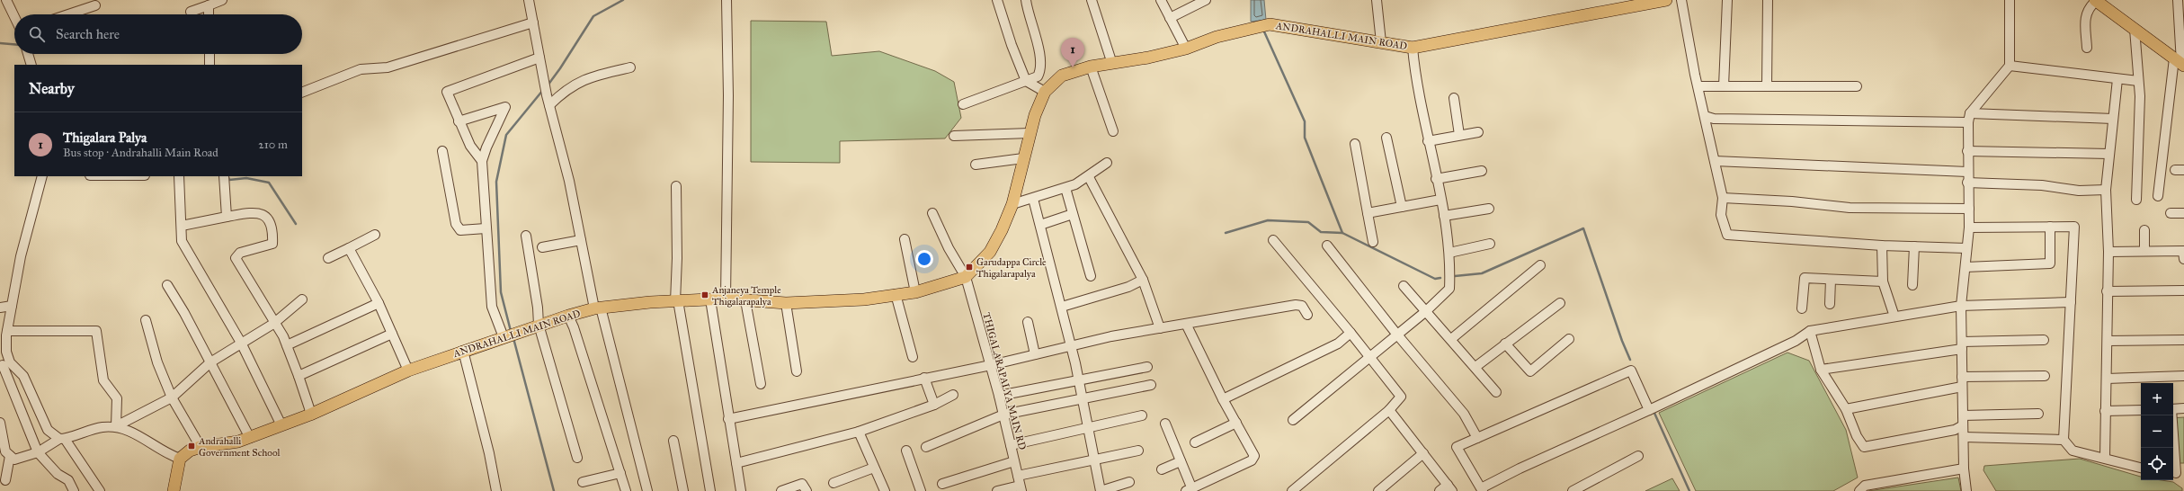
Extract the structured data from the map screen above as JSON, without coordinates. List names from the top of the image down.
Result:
{
  "streets": {
    "main road": ["ANDRAHALLI MAIN ROAD"],
    "street": ["THIGALARAPALYA MAIN RD"]
  },
  "crossings": [
    ["ANDRAHALLI MAIN ROAD", "THIGALARAPALYA MAIN RD"]
  ],
  "places": {
    "transit": ["Garudappa Circle Thigalarapalya", "Anjaneya Temple Thigalarapalya", "Andrahalli Government School"]
  },
  "page": {
    "search": "Search here",
    "pins": "1",
    "heading": "Nearby",
    "list": [
      {
        "mark": "1",
        "name": "Thigalara Palya",
        "note": "Bus stop · Andrahalli Main Road",
        "value": "210 m"
      }
    ],
    "map_buttons": ["+", "−"]
  }
}
